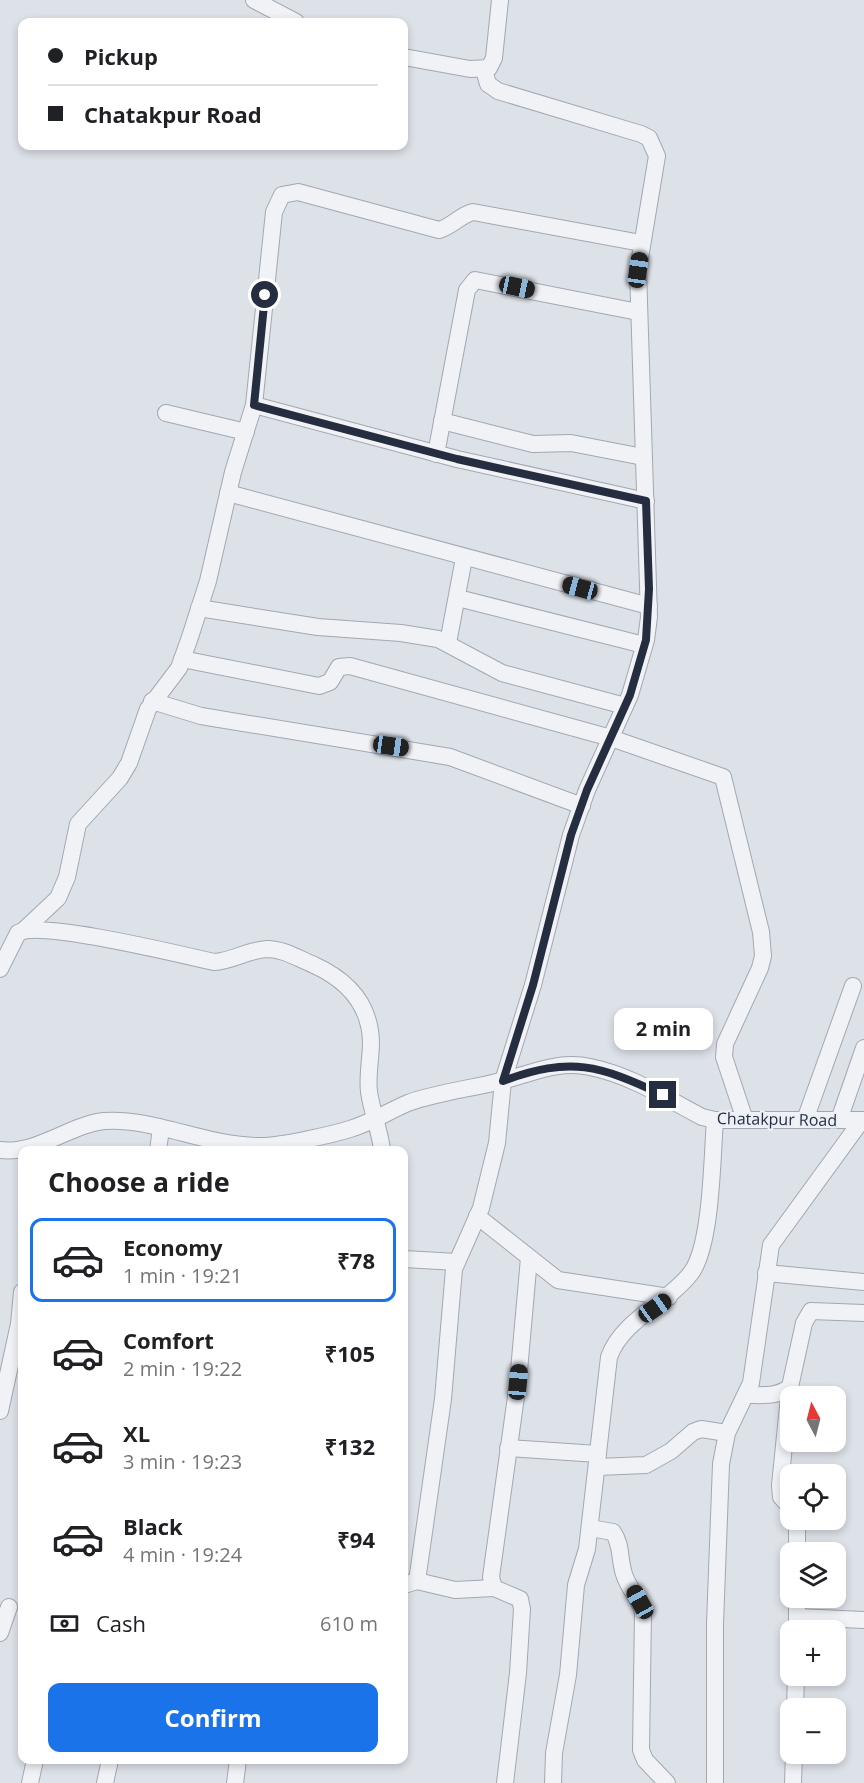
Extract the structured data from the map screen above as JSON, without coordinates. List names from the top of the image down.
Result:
{
  "streets": {
    "street": ["Chatakpur Road"]
  },
  "north": "top",
  "page": {
    "banner": ["Pickup", "Chatakpur Road"],
    "bubble": "2 min",
    "heading": "Choose a ride",
    "list": [
      {
        "name": "Economy",
        "note": "1 min · 19:21",
        "value": "₹78"
      },
      {
        "name": "Comfort",
        "note": "2 min · 19:22",
        "value": "₹105"
      },
      {
        "name": "XL",
        "note": "3 min · 19:23",
        "value": "₹132"
      },
      {
        "name": "Black",
        "note": "4 min · 19:24",
        "value": "₹94"
      }
    ],
    "map_buttons": ["+", "−"],
    "pay": ["Cash", "610 m"],
    "buttons": "Confirm"
  }
}
